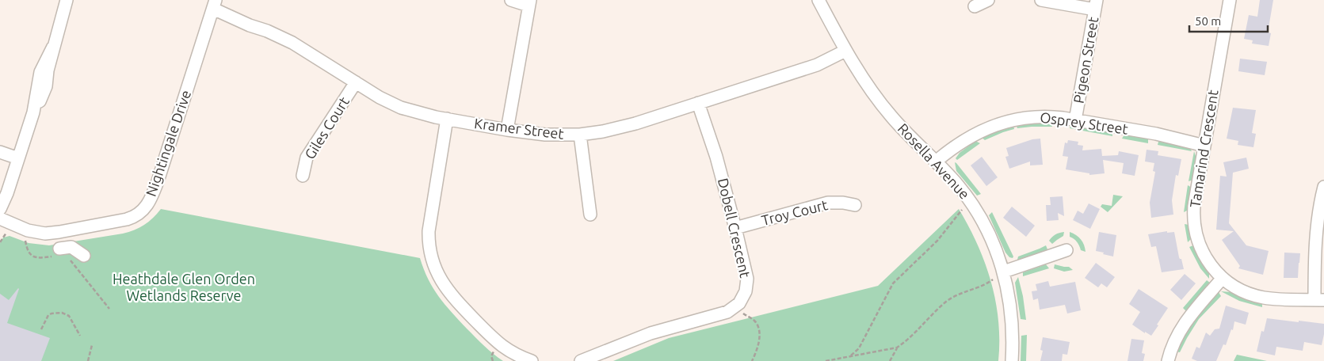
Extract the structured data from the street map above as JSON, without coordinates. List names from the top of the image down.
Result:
{
  "streets": {
    "street": [
      "Pigeon Street",
      "Osprey Street",
      "Giles Court",
      "Kramer Street",
      "Nightingale Drive",
      "Tamarind Crescent",
      "Rosella Avenue",
      "Troy Court",
      "Dobell Crescent"
    ]
  },
  "crossings": [
    ["Pigeon Street", "Osprey Street"],
    ["Osprey Street", "Tamarind Crescent"],
    ["Osprey Street", "Rosella Avenue"],
    ["Giles Court", "Kramer Street"],
    ["Kramer Street", "Nightingale Drive"],
    ["Kramer Street", "Rosella Avenue"],
    ["Kramer Street", "Dobell Crescent"],
    ["Troy Court", "Dobell Crescent"]
  ],
  "parks": ["Heathdale Glen Orden Wetlands Reserve"],
  "scale_bar": "50 m"
}
